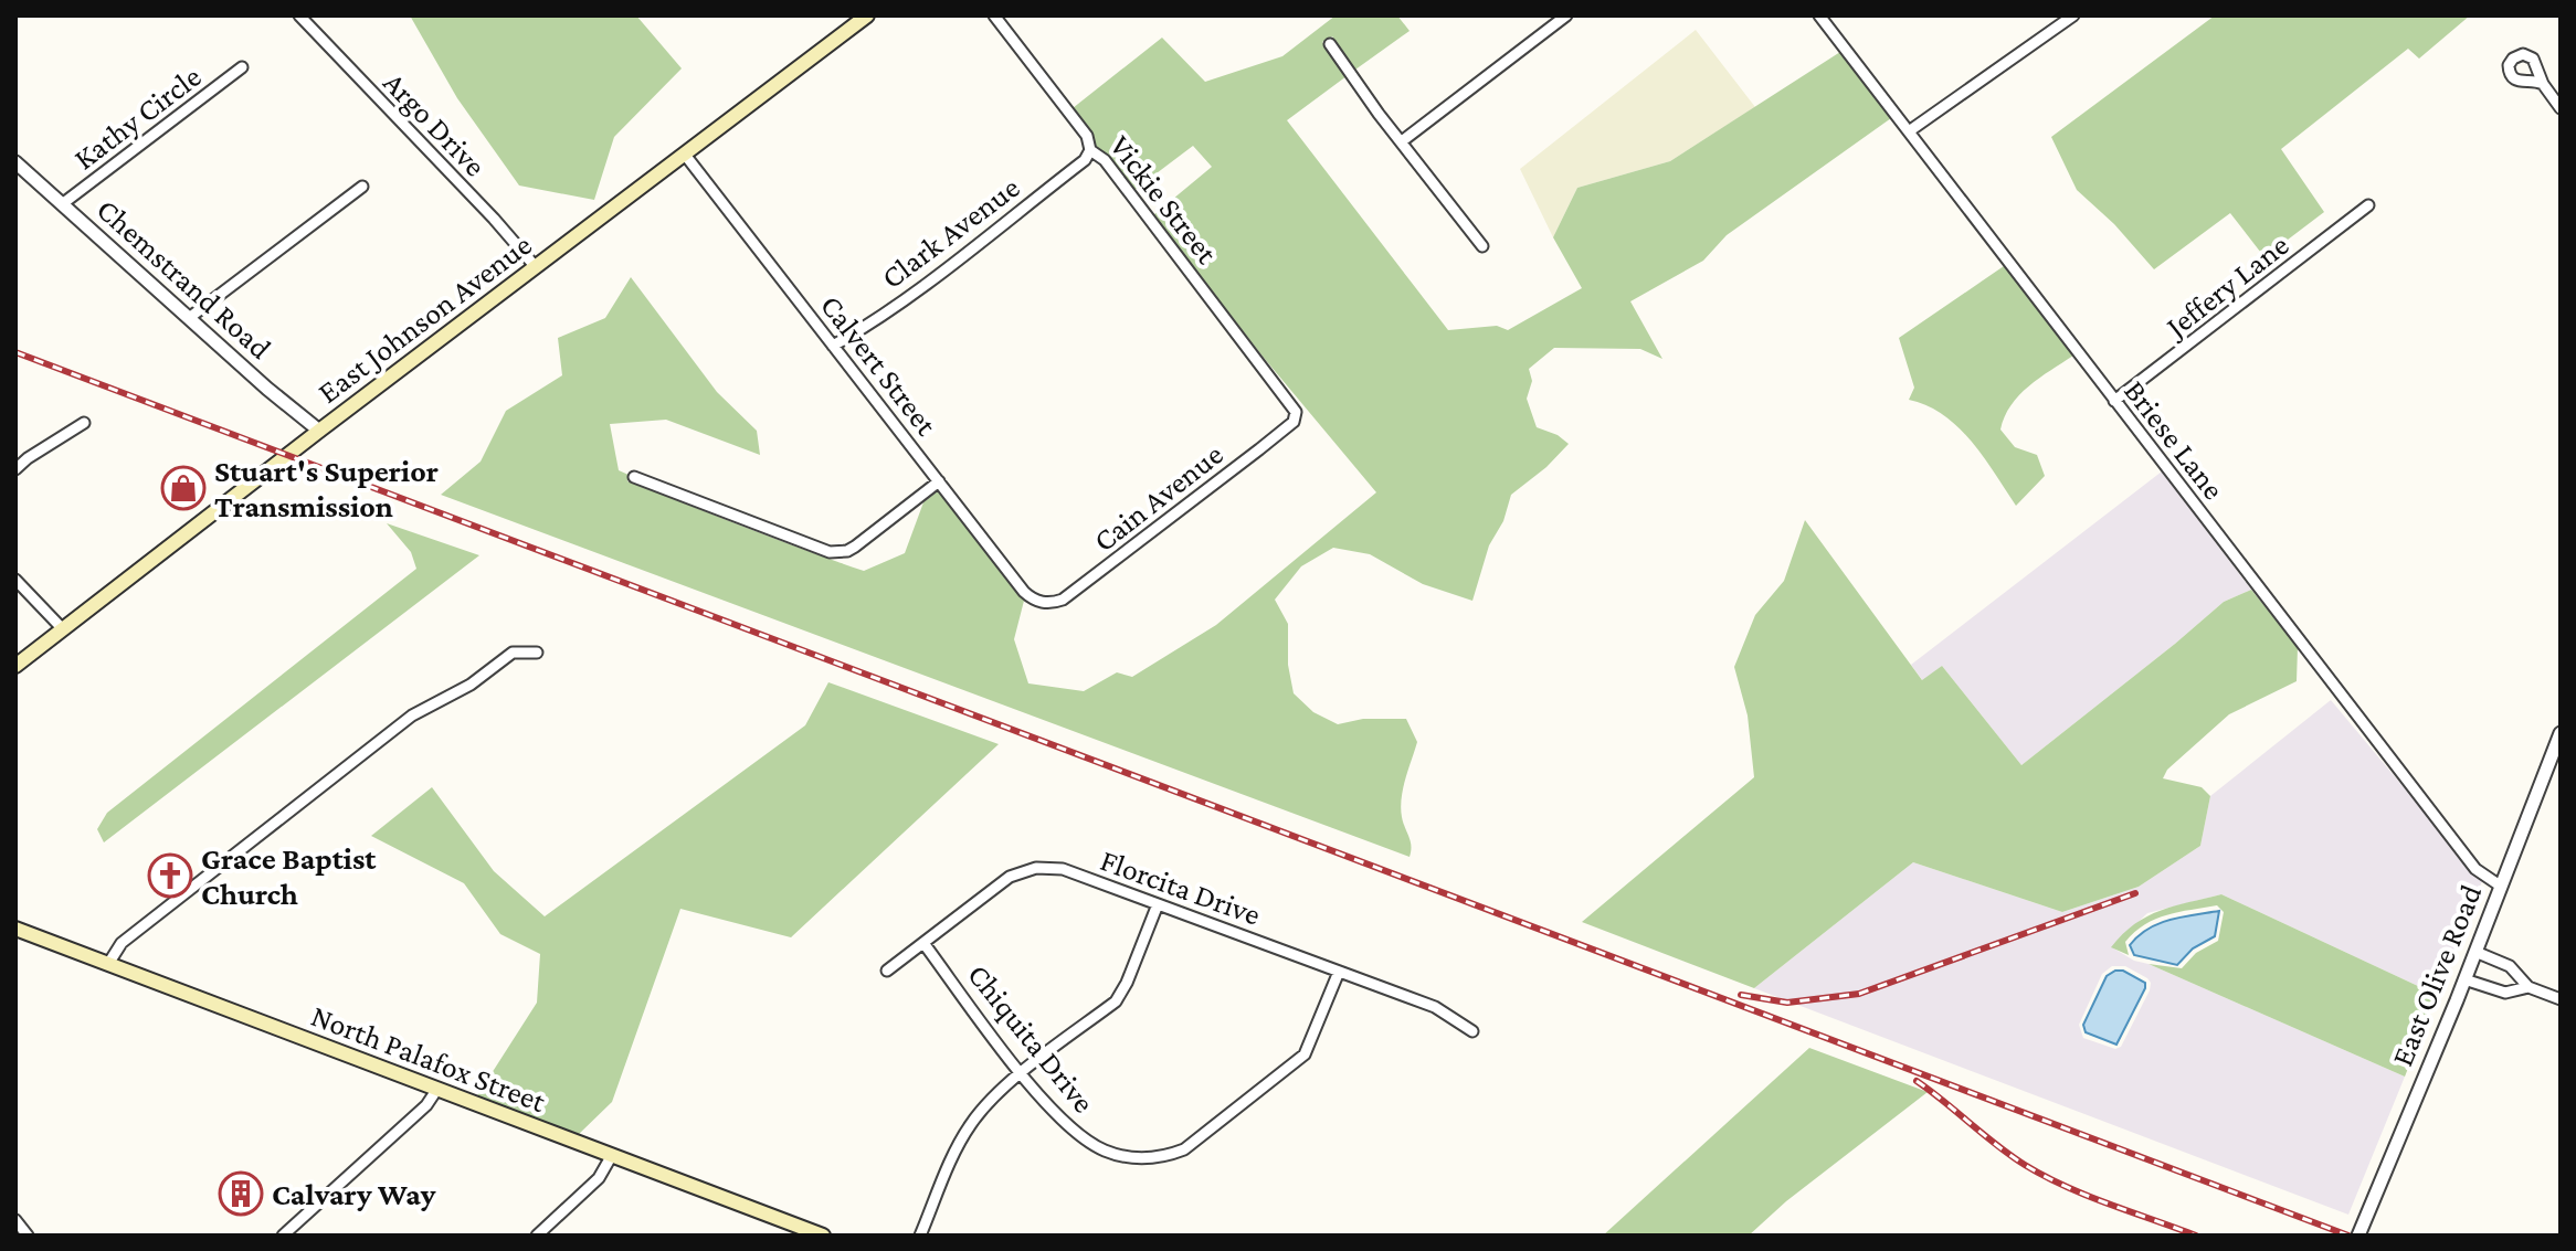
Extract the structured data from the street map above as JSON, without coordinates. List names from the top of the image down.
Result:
{
  "streets": {
    "main road": ["East Johnson Avenue", "North Palafox Street"],
    "street": [
      "Kathy Circle",
      "Argo Drive",
      "Vickie Street",
      "Clark Avenue",
      "Chemstrand Road",
      "Jeffery Lane",
      "Calvert Street",
      "Briese Lane",
      "Cain Avenue",
      "Florcita Drive",
      "East Olive Road",
      "Chiquita Drive"
    ]
  },
  "crossings": [
    ["Kathy Circle", "Chemstrand Road"],
    ["Argo Drive", "East Johnson Avenue"],
    ["Vickie Street", "Clark Avenue"],
    ["Vickie Street", "Cain Avenue"],
    ["Clark Avenue", "Calvert Street"],
    ["Chemstrand Road", "East Johnson Avenue"],
    ["Jeffery Lane", "Briese Lane"],
    ["East Johnson Avenue", "Calvert Street"],
    ["Calvert Street", "Cain Avenue"],
    ["Briese Lane", "East Olive Road"],
    ["Florcita Drive", "Chiquita Drive"]
  ],
  "places": {
    "shop": ["Stuart's Superior Transmission"],
    "church": ["Grace Baptist Church"],
    "building": ["Calvary Way"]
  }
}
